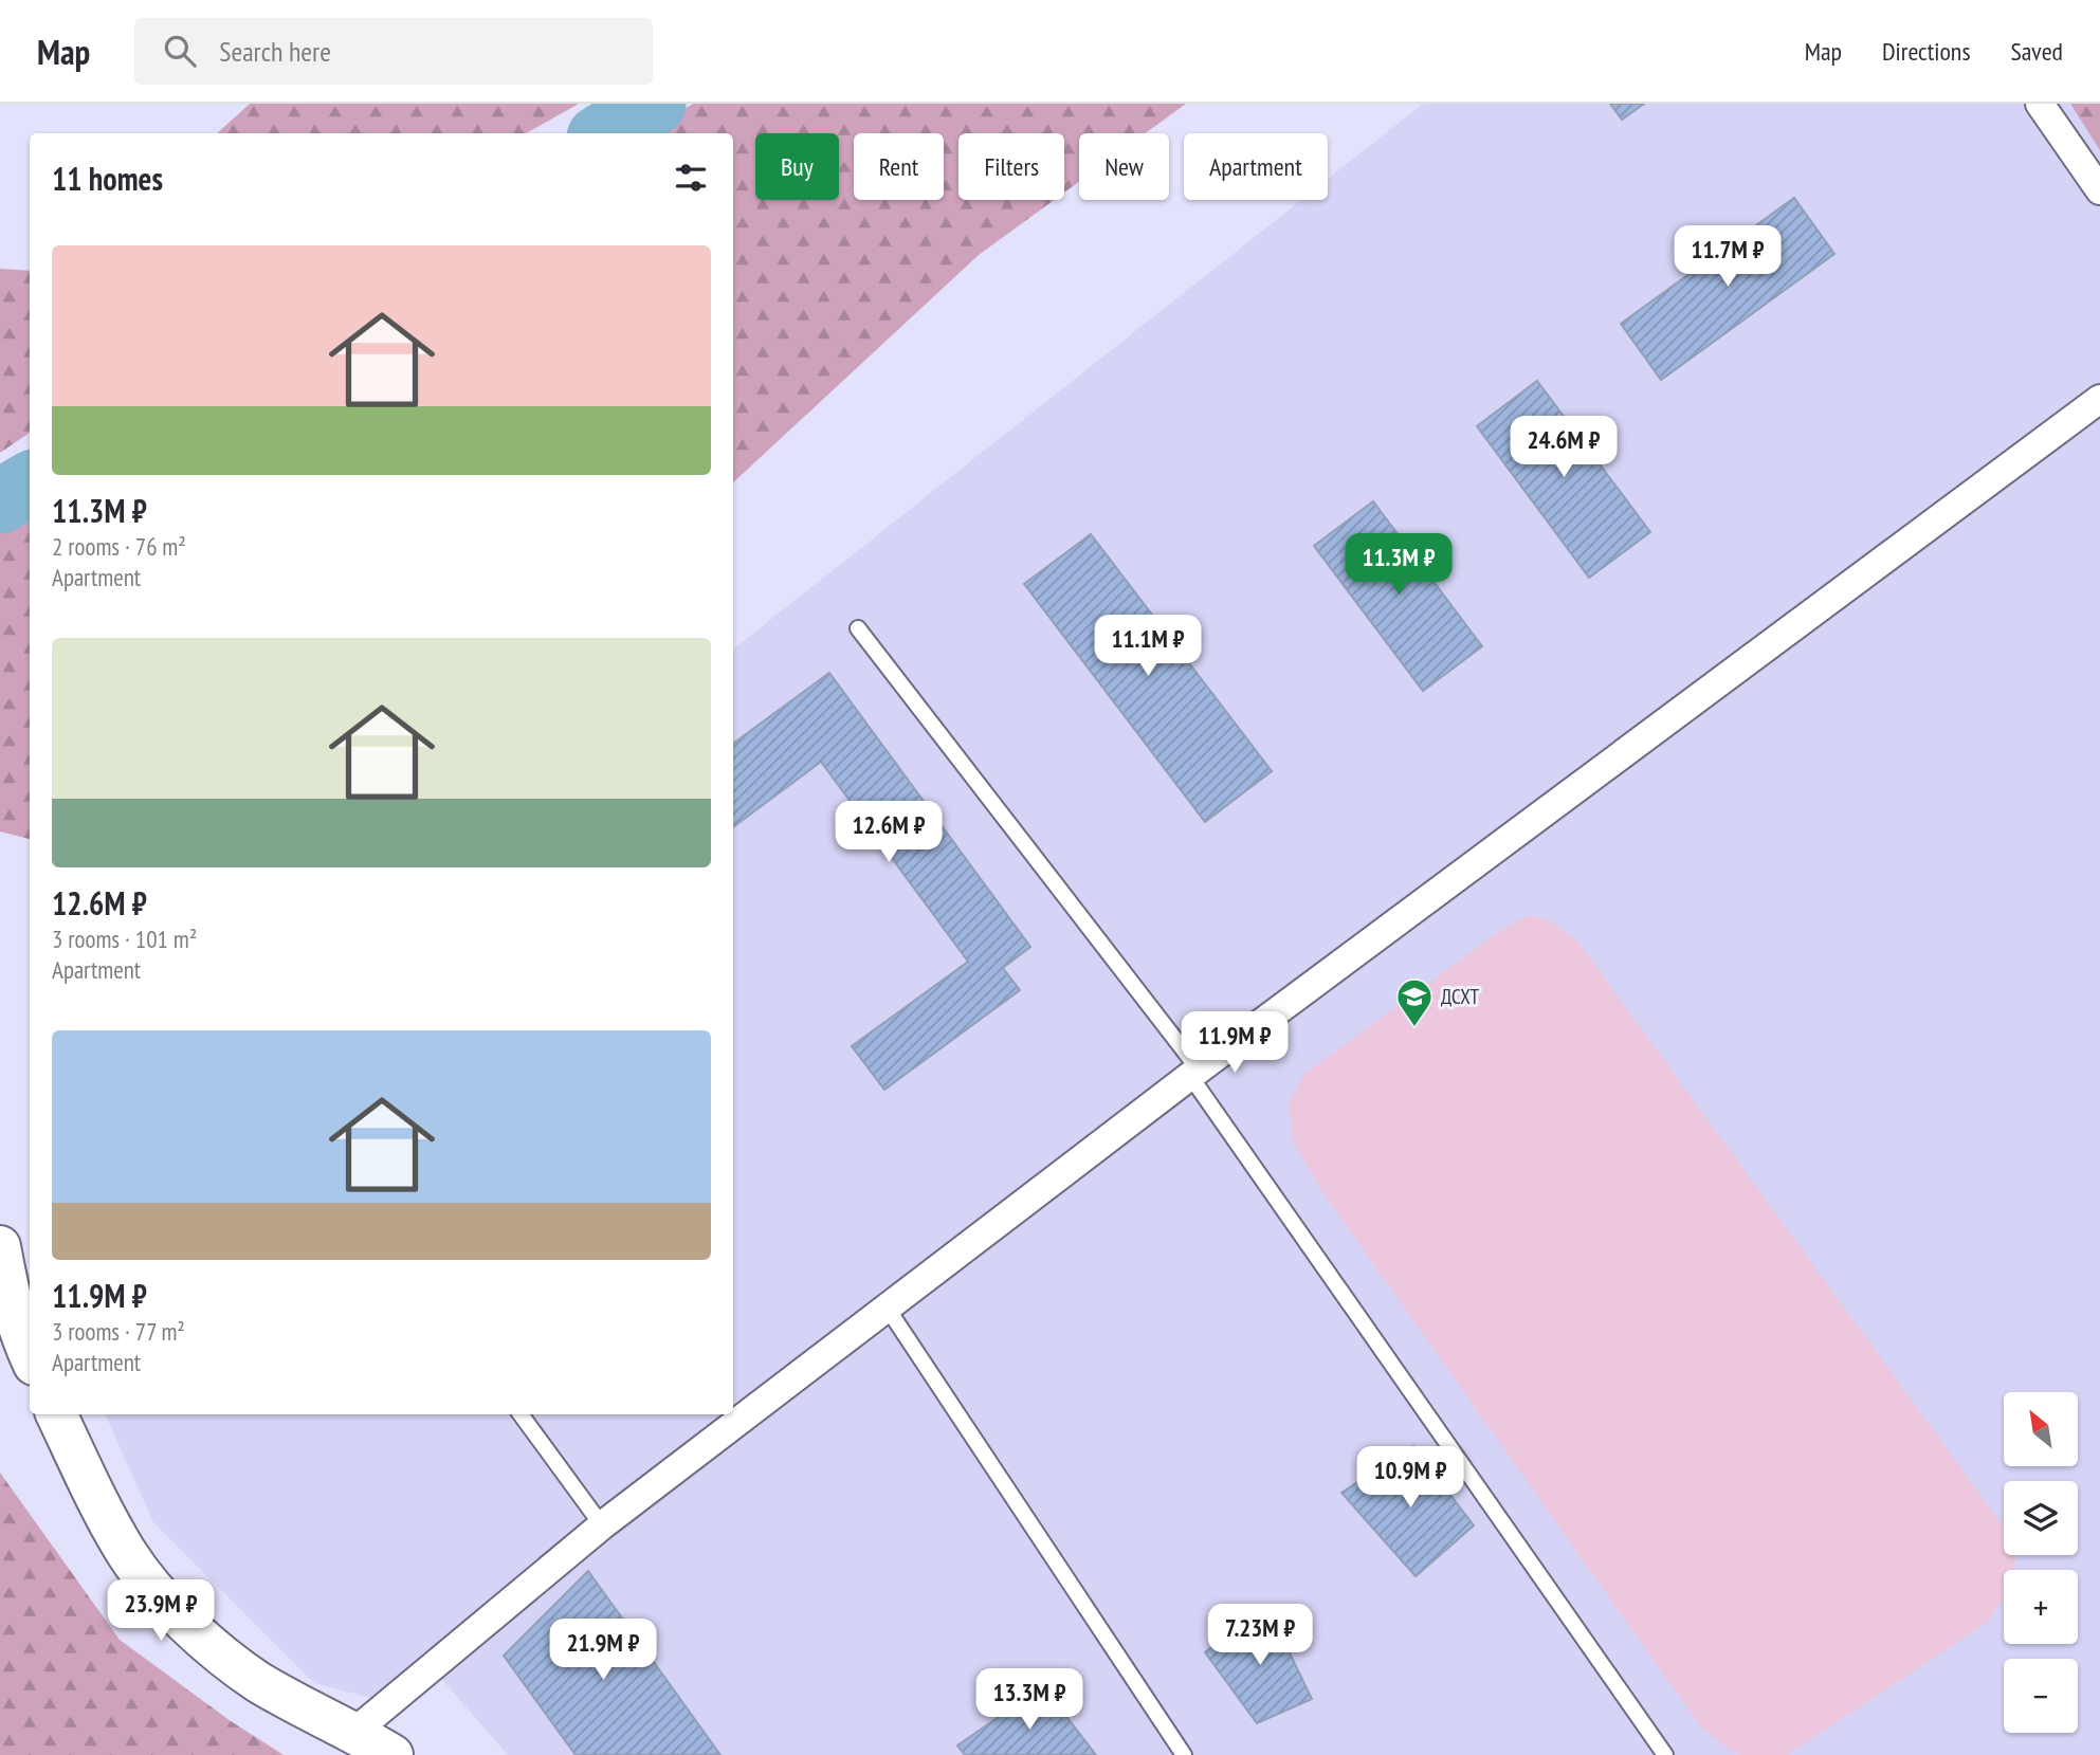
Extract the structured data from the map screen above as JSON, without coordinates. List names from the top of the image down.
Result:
{
  "places": {
    "school or university": ["ДСХТ"]
  },
  "north": "top left",
  "page": {
    "header": "Map",
    "search": "Search here",
    "nav": ["Map", "Directions", "Saved"],
    "chip": [
      "Buy",
      "Rent",
      "Filters",
      "New",
      "Apartment"
    ],
    "heading": "11 homes",
    "list": [
      {
        "name": "11.3M ₽",
        "note": "2 rooms · 76 m² · Apartment"
      },
      {
        "name": "12.6M ₽",
        "note": "3 rooms · 101 m² · Apartment"
      },
      {
        "name": "11.9M ₽",
        "note": "3 rooms · 77 m² · Apartment"
      }
    ],
    "price": [
      "11.7M ₽",
      "24.6M ₽",
      "11.3M ₽",
      "11.1M ₽",
      "12.6M ₽",
      "11.9M ₽",
      "10.9M ₽",
      "23.9M ₽",
      "7.23M ₽",
      "21.9M ₽",
      "13.3M ₽"
    ],
    "map_buttons": ["+", "−"]
  }
}
